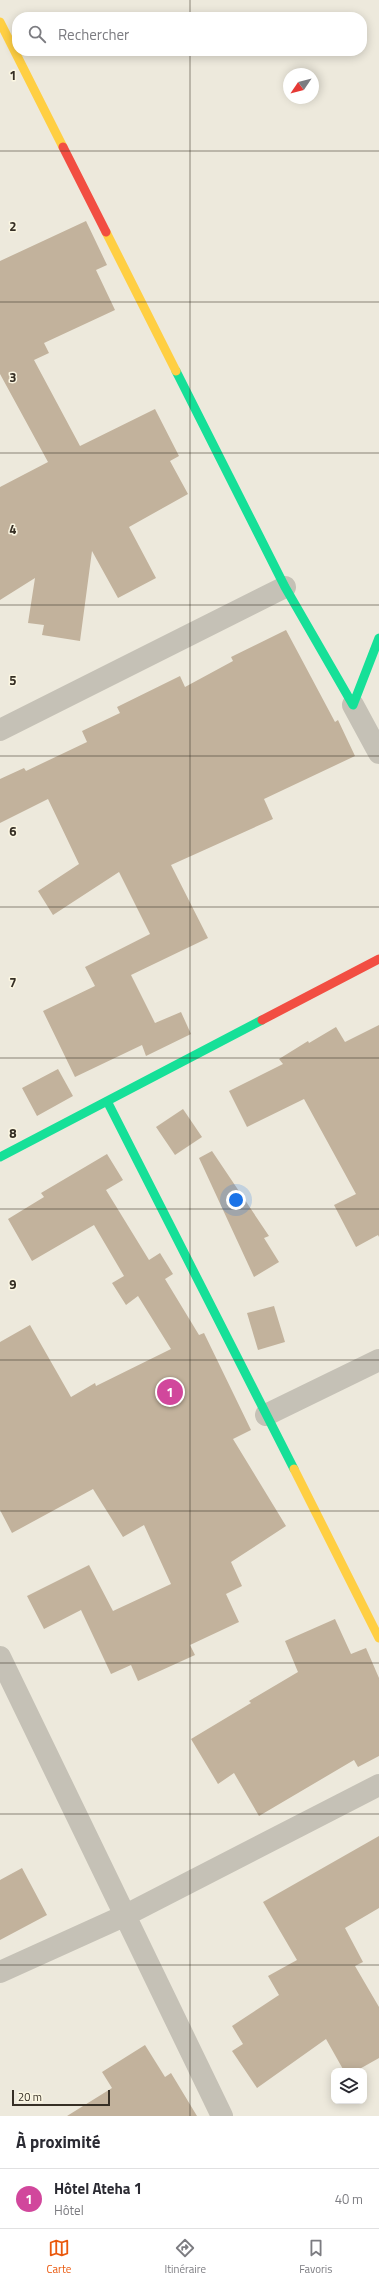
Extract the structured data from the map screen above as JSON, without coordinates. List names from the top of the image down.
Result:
{
  "scale_bar": "20 m",
  "north": "bottom left",
  "page": {
    "search": "Rechercher",
    "pins": "1",
    "scale": "20 m",
    "heading": "À proximité",
    "list": [
      {
        "mark": "1",
        "name": "Hôtel Ateha 1",
        "note": "Hôtel",
        "value": "40 m"
      }
    ],
    "nav": ["Carte", "Itinéraire", "Favoris"]
  },
  "grid": {
    "rows": [
      "1",
      "2",
      "3",
      "4",
      "5",
      "6",
      "7",
      "8",
      "9"
    ]
  }
}
